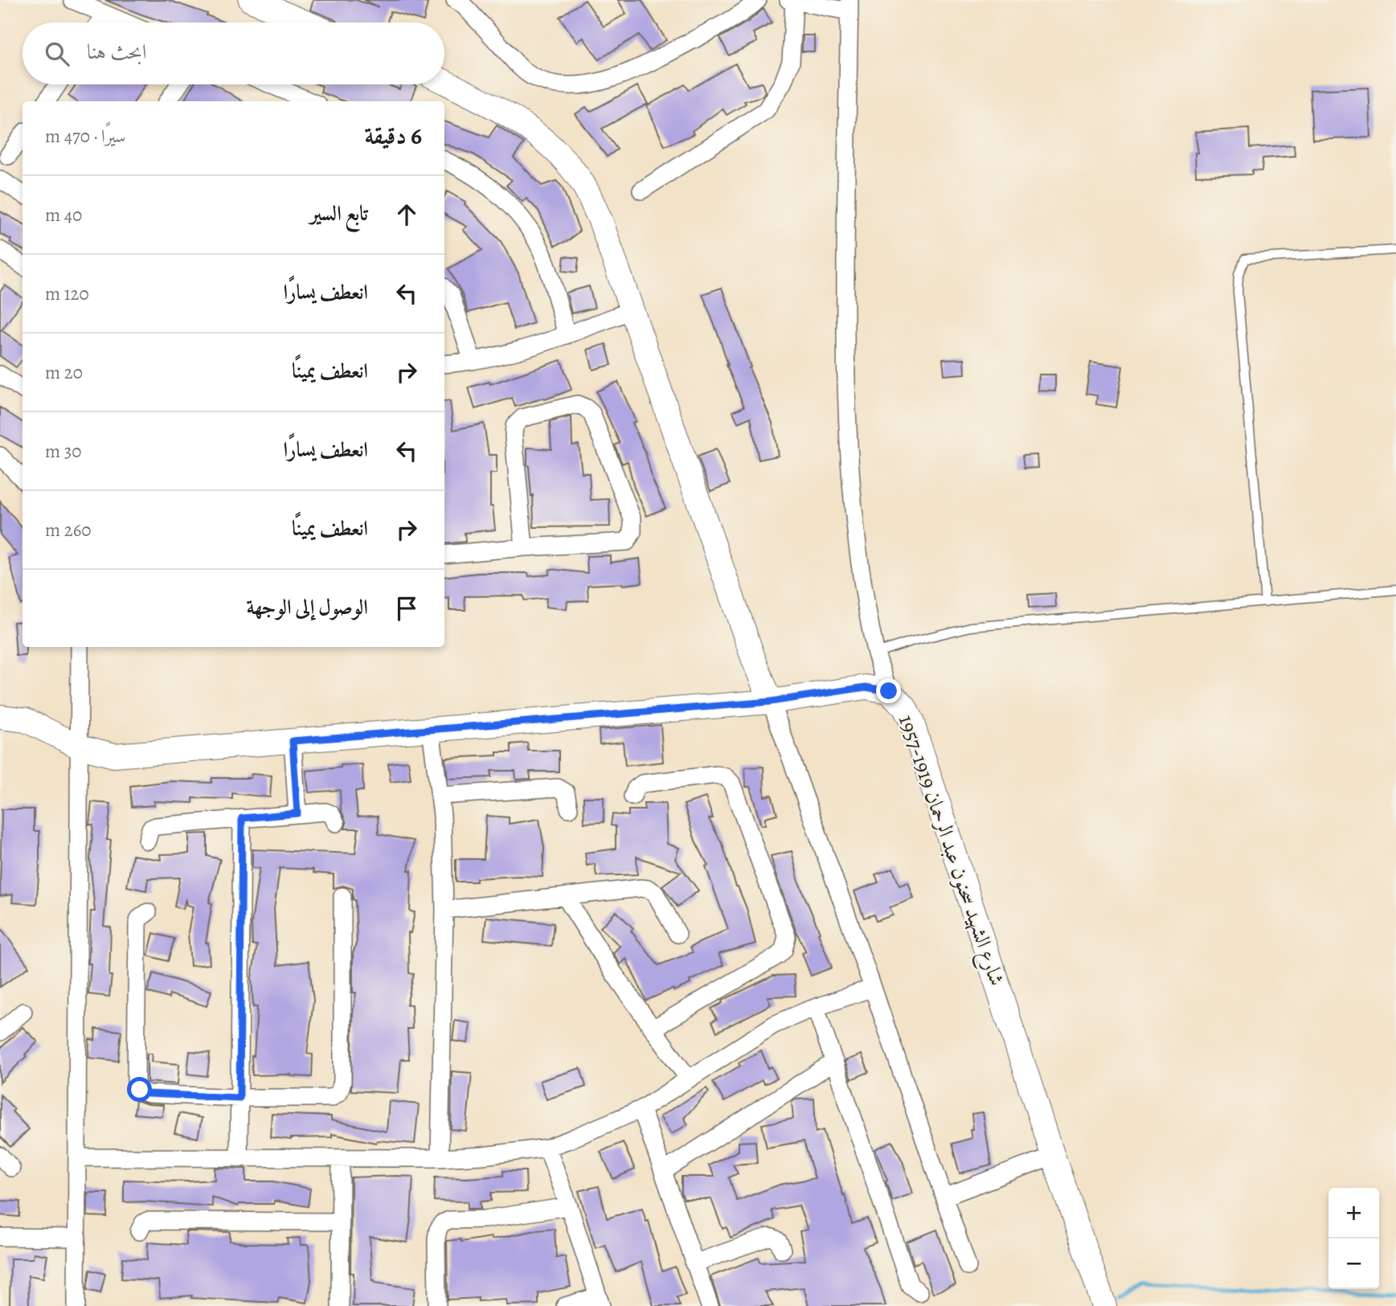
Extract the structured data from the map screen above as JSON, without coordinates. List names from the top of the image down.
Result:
{
  "streets": {
    "street": ["شارع الشهيد سحنون عبد الرحمان 1919-1957"]
  },
  "page": {
    "search": "ابحث هنا",
    "heading": ["6 دقيقة", "سيرًا · 470 m"],
    "list": [
      ["تابع السير", "40 m"],
      ["انعطف يسارًا", "120 m"],
      ["انعطف يمينًا", "20 m"],
      ["انعطف يسارًا", "30 m"],
      ["انعطف يمينًا", "260 m"],
      "الوصول إلى الوجهة"
    ],
    "map_buttons": ["+", "−"]
  }
}
